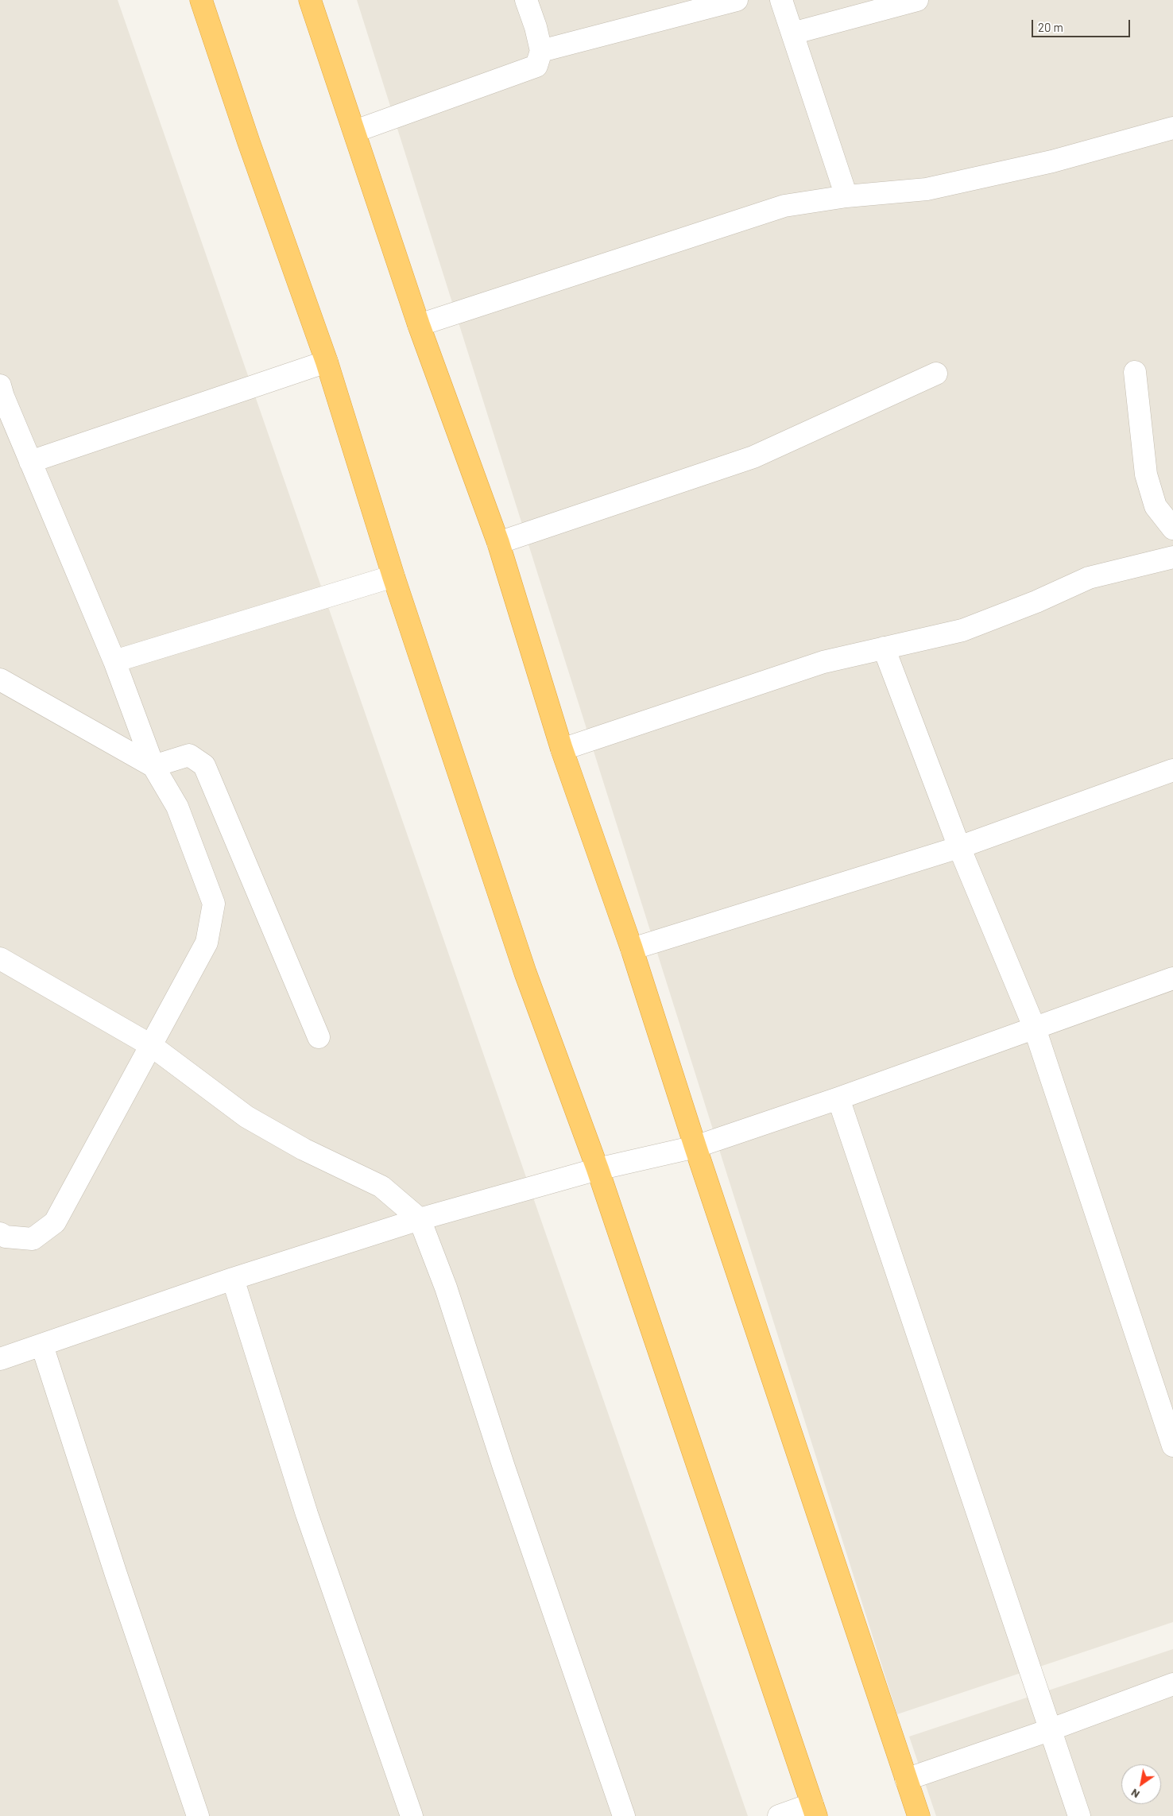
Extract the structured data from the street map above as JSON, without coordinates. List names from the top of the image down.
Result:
{
  "scale_bar": "20 m",
  "north": "bottom left"
}
